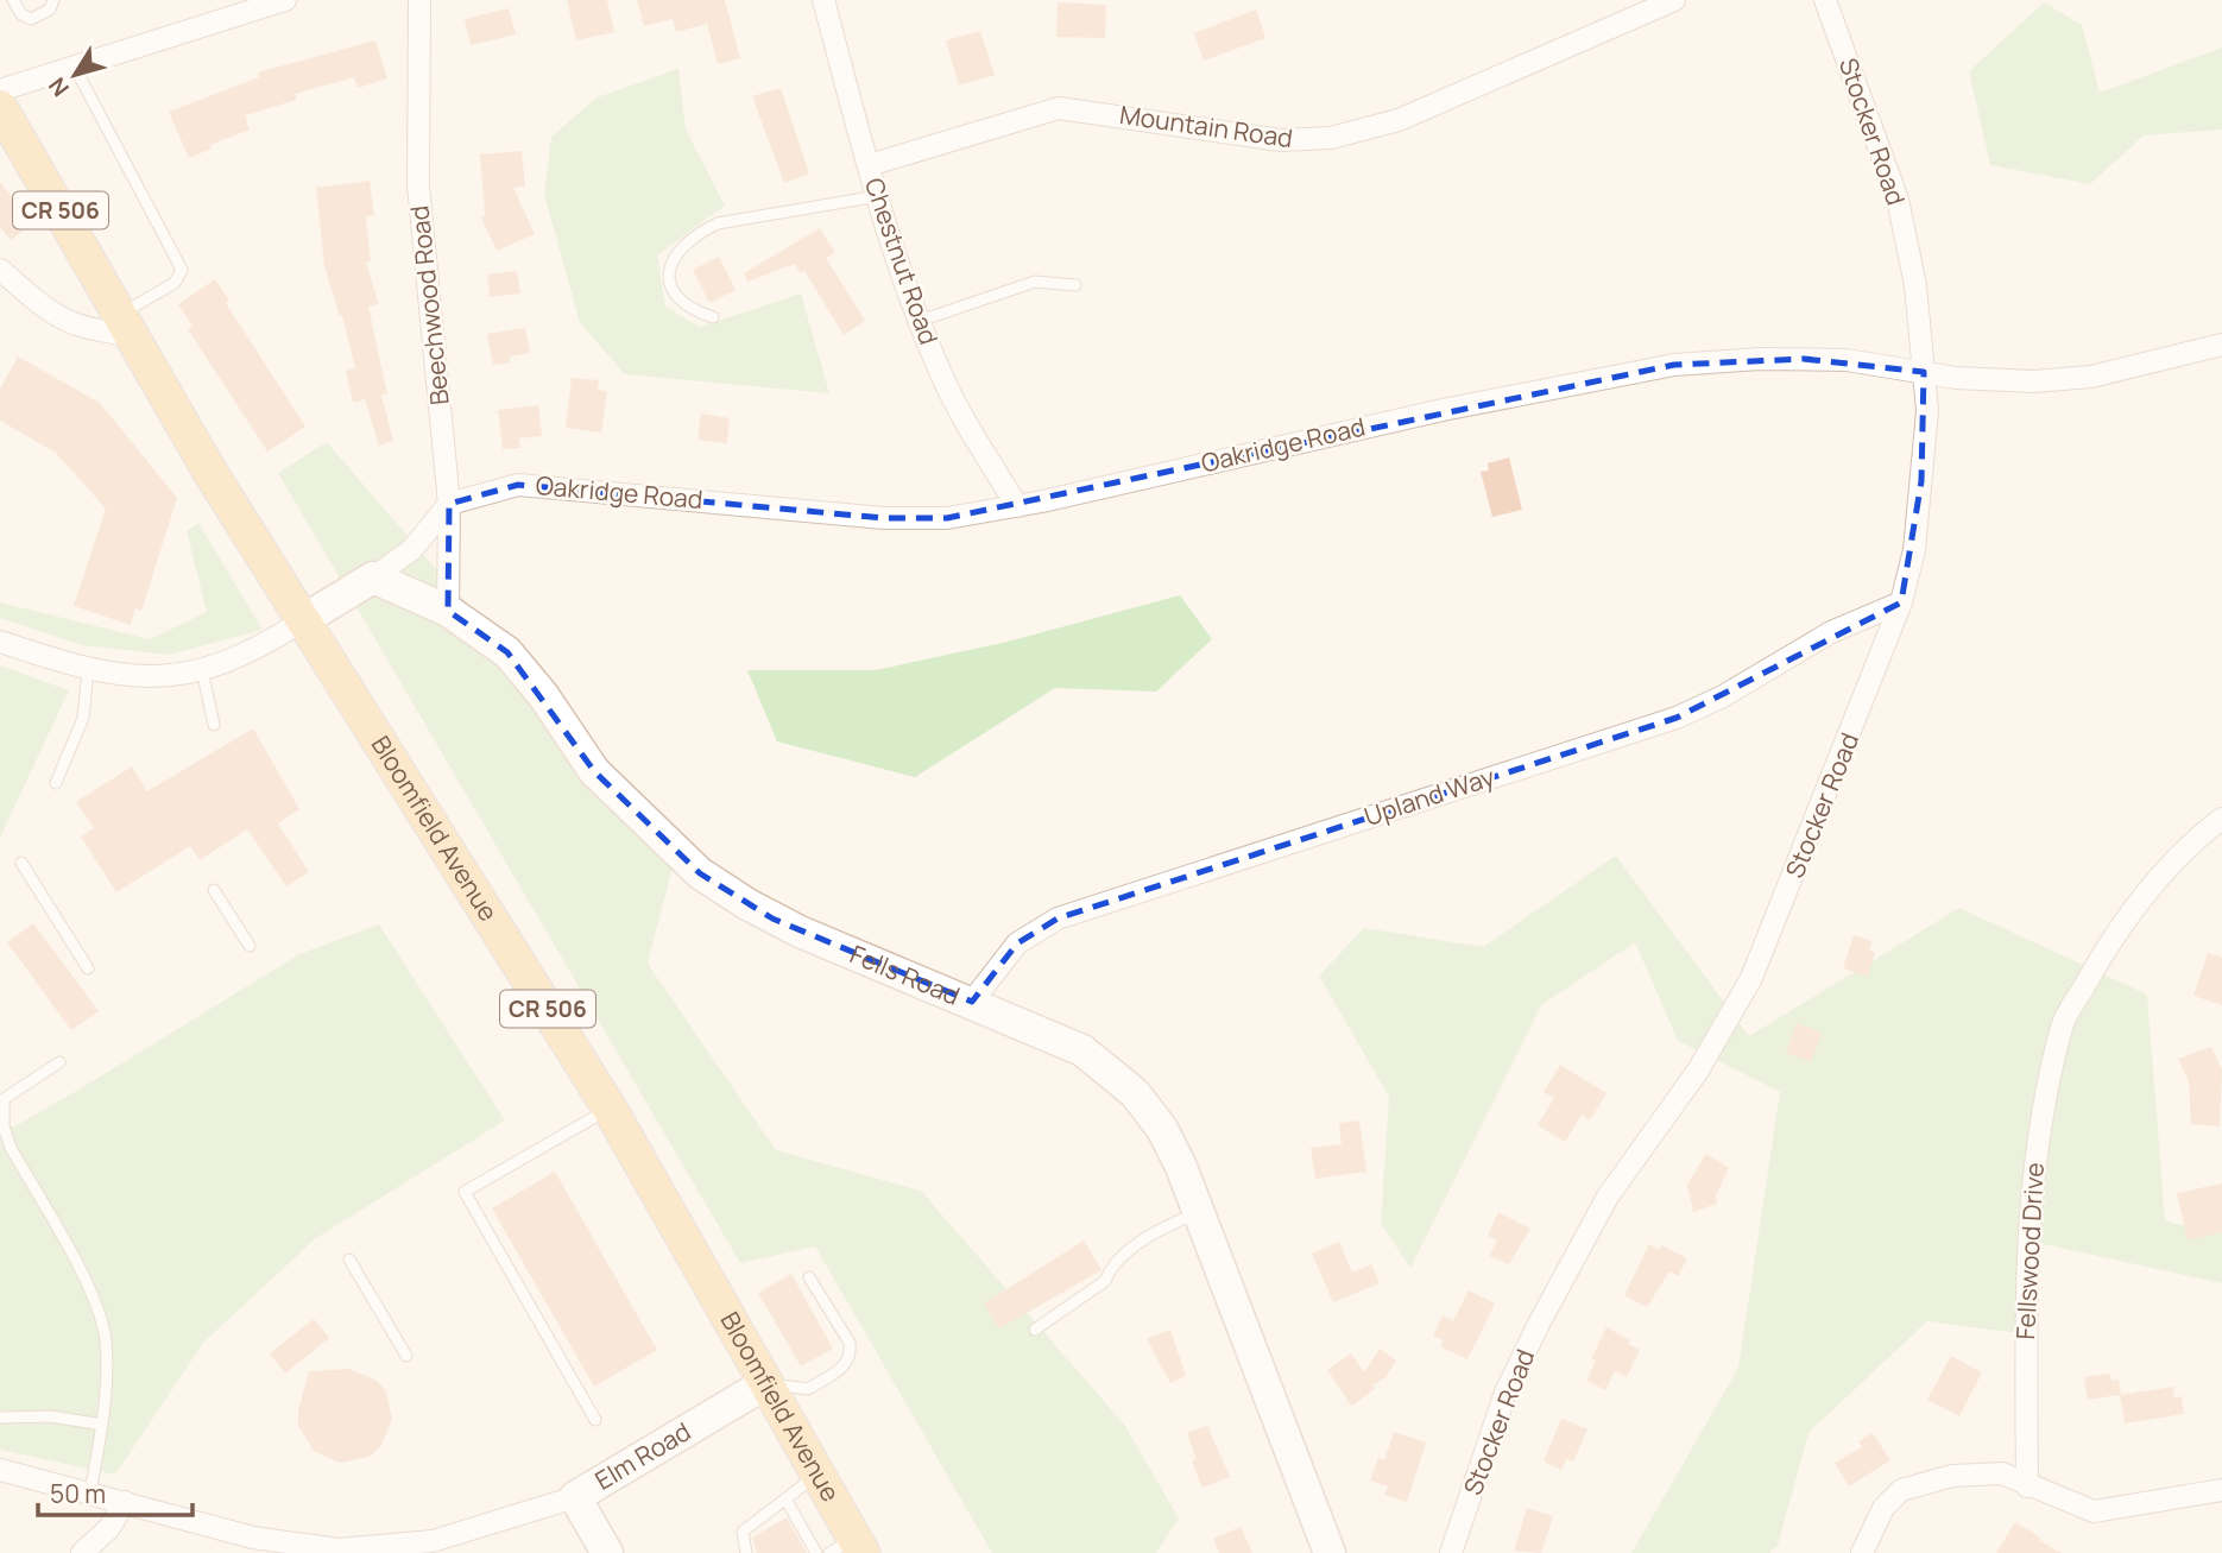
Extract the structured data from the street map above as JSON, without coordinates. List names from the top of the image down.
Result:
{
  "streets": {
    "main road": ["CR 506", "Bloomfield Avenue"],
    "street": [
      "Mountain Road",
      "Stocker Road",
      "Chestnut Road",
      "Beechwood Road",
      "Oakridge Road",
      "Upland Way",
      "Fells Road",
      "Fellswood Drive",
      "Elm Road"
    ]
  },
  "crossings": [
    ["Mountain Road", "Chestnut Road"],
    ["Stocker Road", "Oakridge Road"],
    ["Stocker Road", "Upland Way"],
    ["Chestnut Road", "Oakridge Road"],
    ["Beechwood Road", "Oakridge Road"],
    ["Beechwood Road", "Fells Road"],
    ["Upland Way", "Fells Road"],
    ["Bloomfield Avenue", "Elm Road"]
  ],
  "scale_bar": "50 m",
  "north": "bottom left"
}
